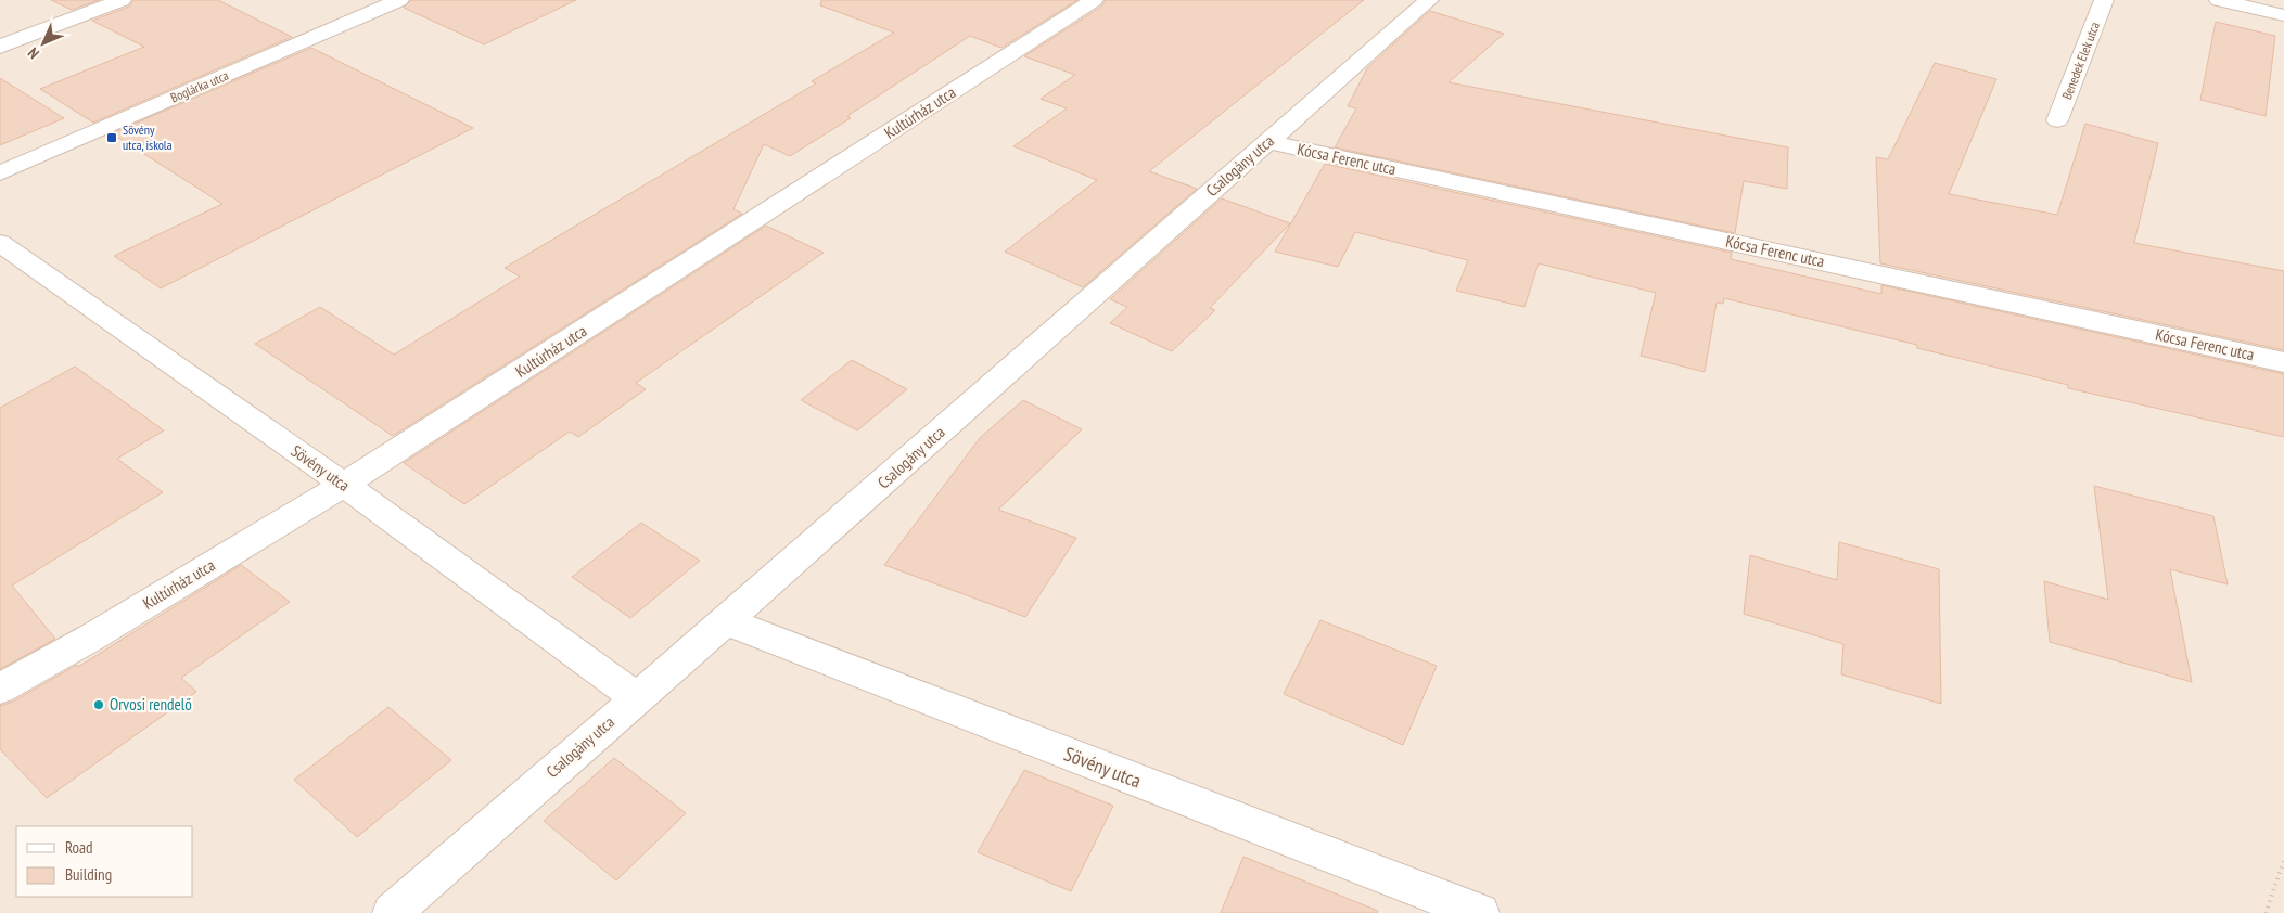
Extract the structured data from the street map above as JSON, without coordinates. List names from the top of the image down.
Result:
{
  "streets": {
    "street": [
      "Benedek Elek utca",
      "Boglárka utca",
      "Kultúrház utca",
      "Kócsa Ferenc utca",
      "Csalogány utca",
      "Sövény utca"
    ]
  },
  "crossings": [
    ["Kultúrház utca", "Sövény utca"],
    ["Kócsa Ferenc utca", "Csalogány utca"],
    ["Csalogány utca", "Sövény utca"]
  ],
  "places": {
    "transit": ["Sövény utca, iskola"],
    "other": ["Orvosi rendelő"]
  },
  "legend": ["Road", "Building"],
  "north": "bottom left"
}
